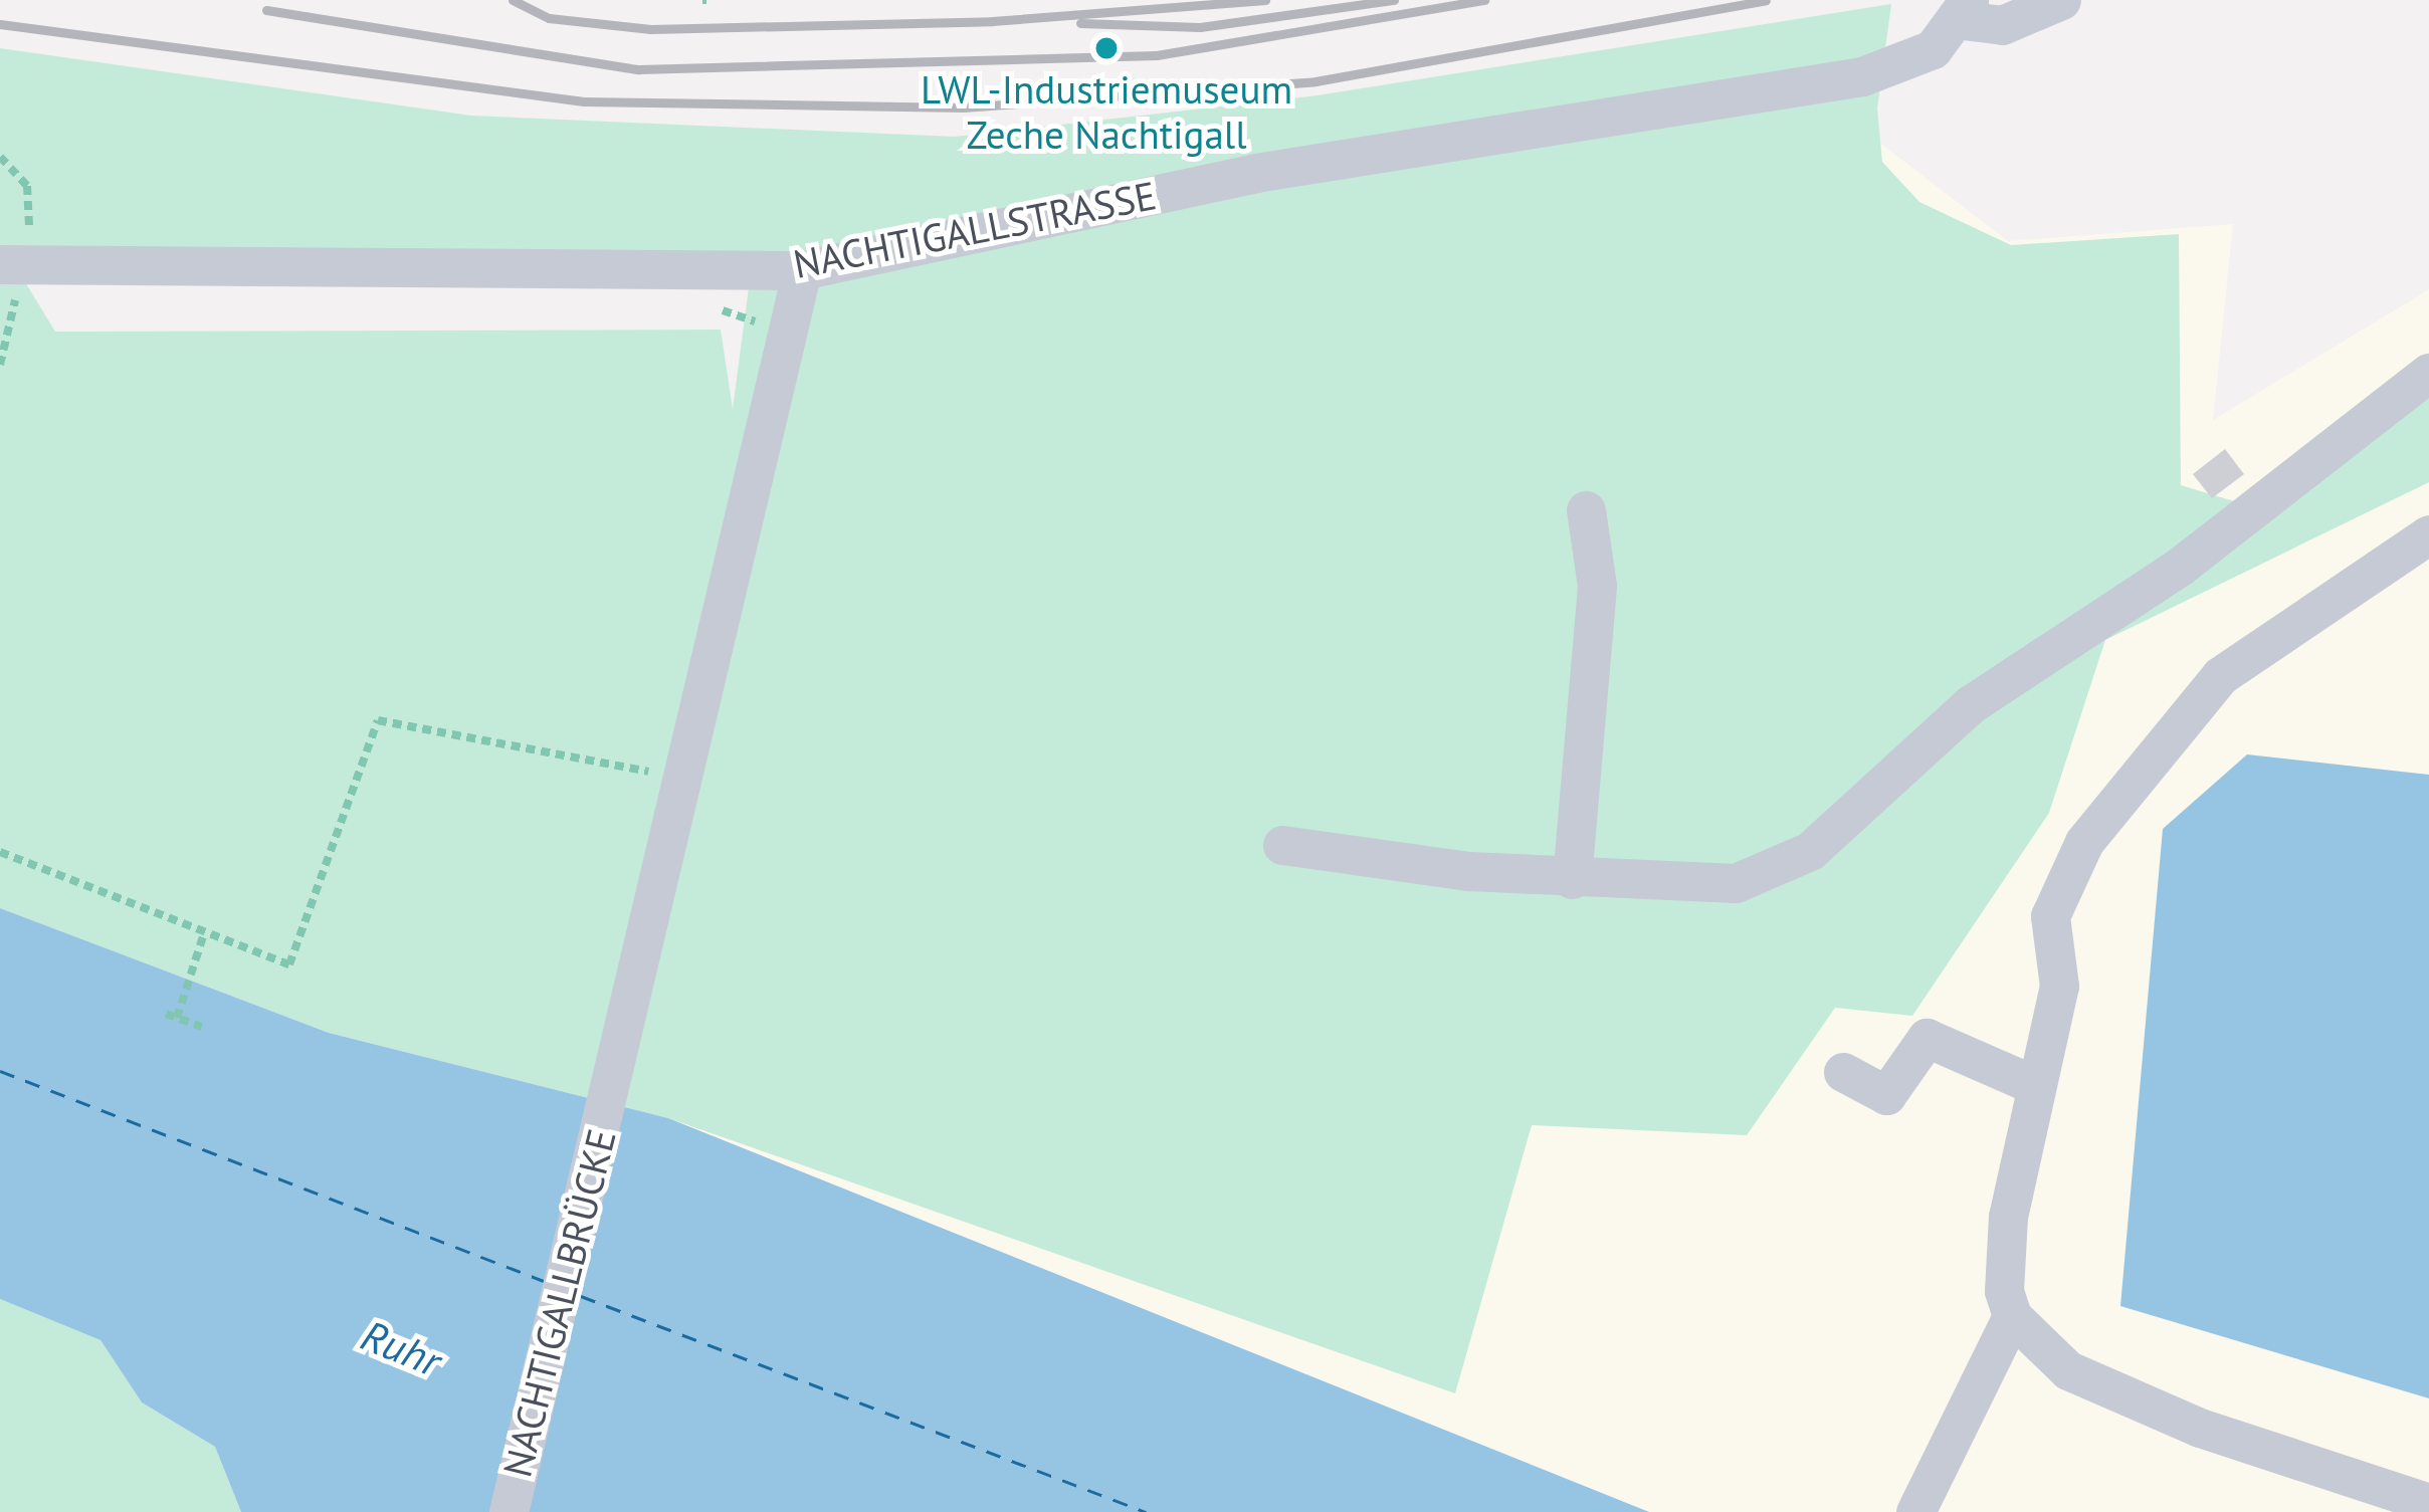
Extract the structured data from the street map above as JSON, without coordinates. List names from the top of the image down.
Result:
{
  "streets": {
    "street": ["NACHTIGALLSTRASSE", "NACHTIGALLBRÜCKE"]
  },
  "crossings": [
    ["NACHTIGALLSTRASSE", "NACHTIGALLBRÜCKE"]
  ],
  "water": ["Ruhr"],
  "places": ["LWL-Industriemuseum Zeche Nachtigall"]
}
